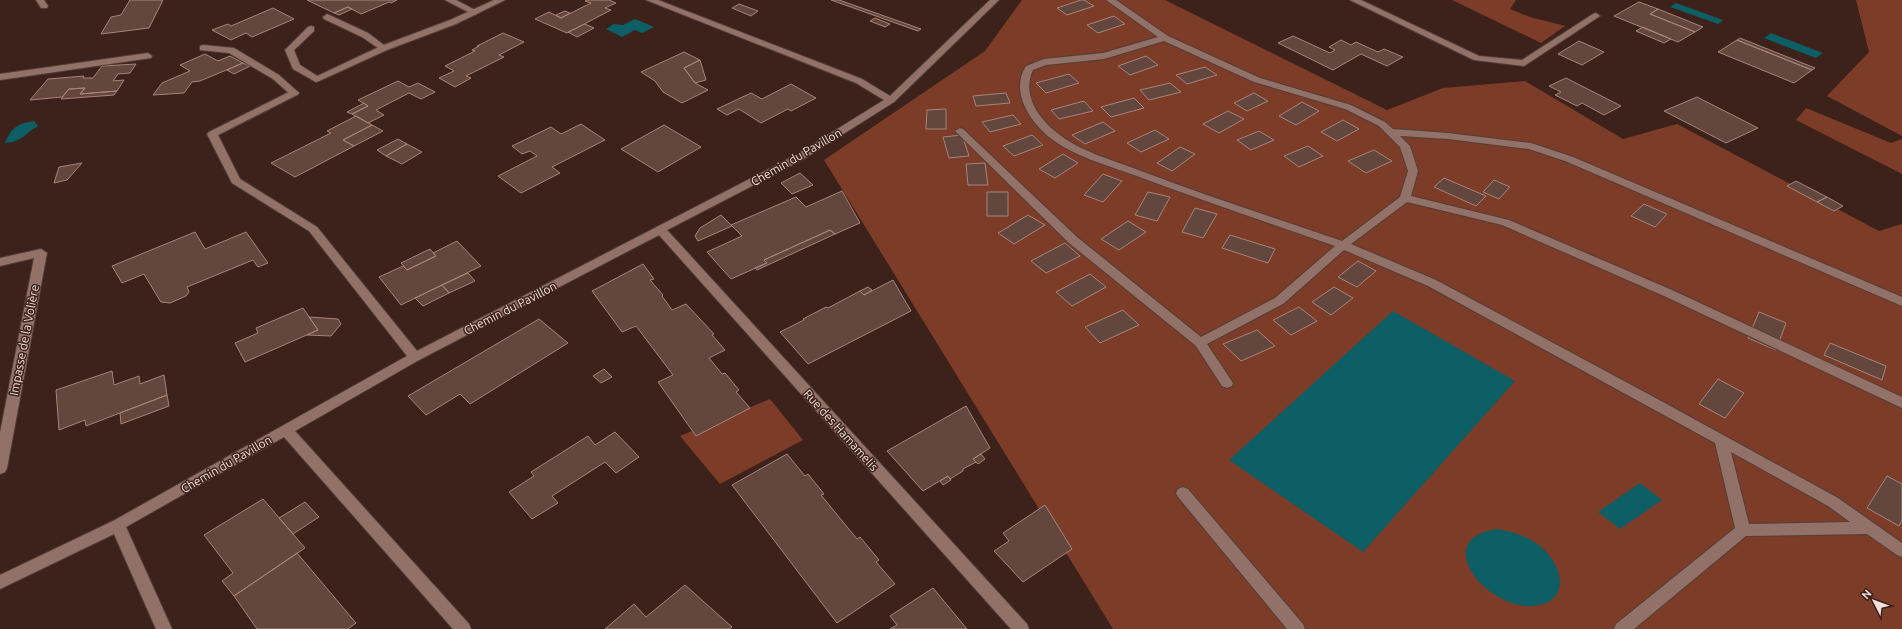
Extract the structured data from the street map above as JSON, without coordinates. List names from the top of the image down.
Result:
{
  "streets": {
    "street": ["Chemin du Pavillon", "Impasse de la Volière", "Rue des Hamamelis"]
  },
  "crossings": [
    ["Chemin du Pavillon", "Rue des Hamamelis"]
  ],
  "north": "top left"
}
